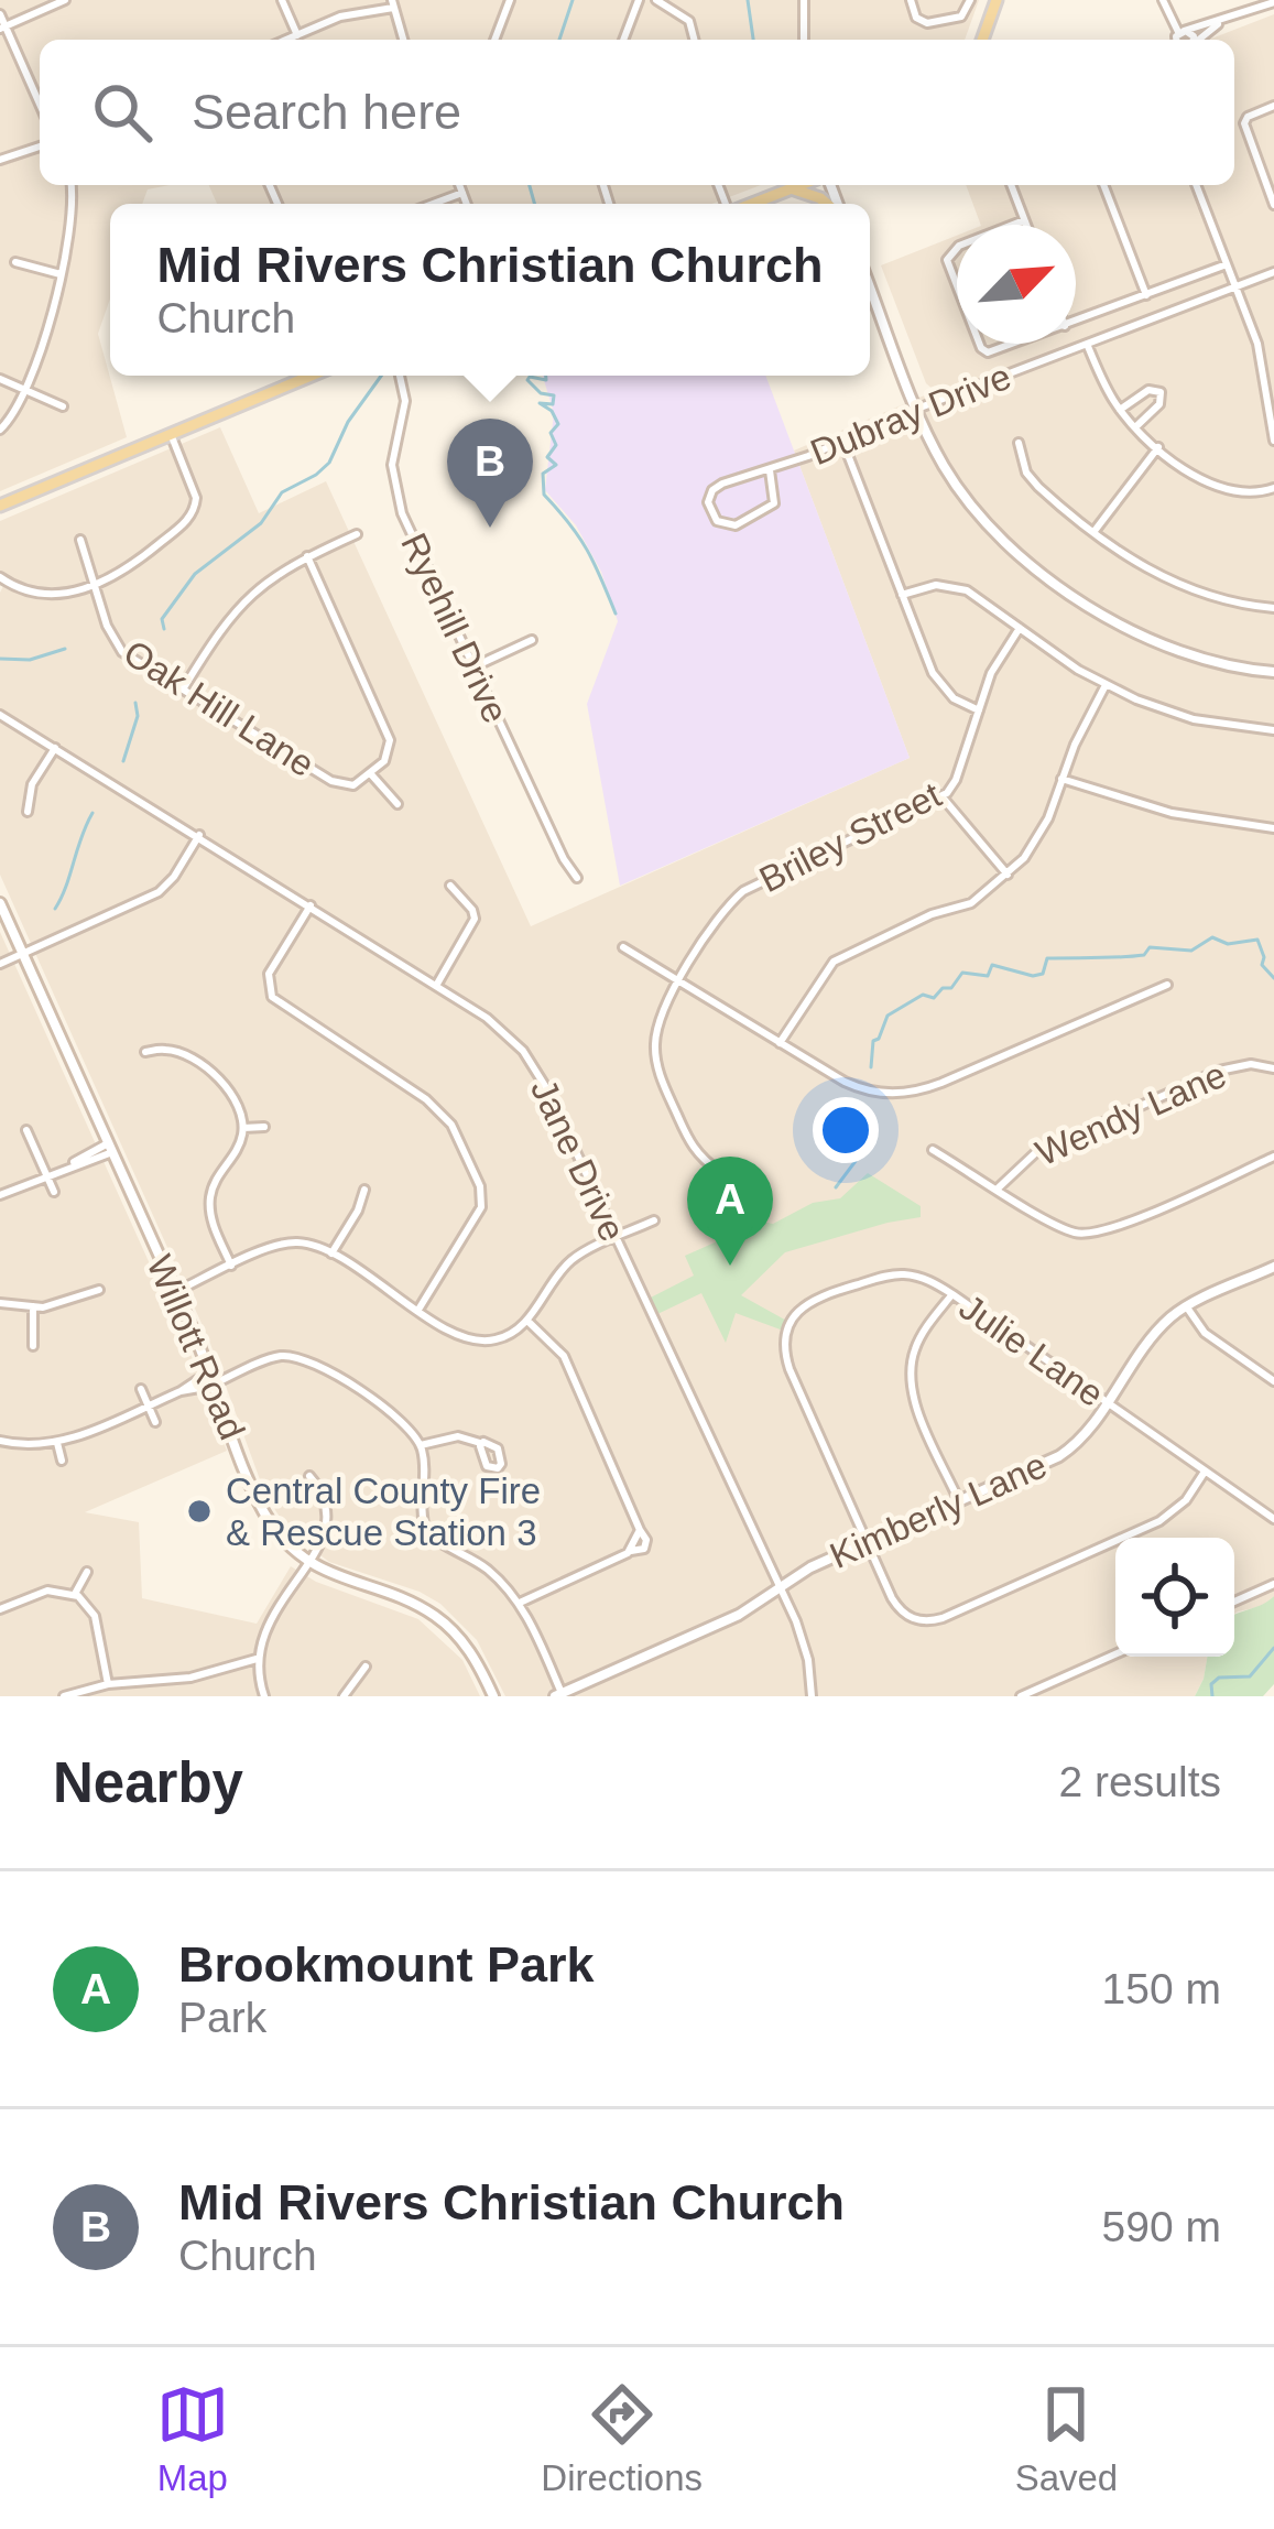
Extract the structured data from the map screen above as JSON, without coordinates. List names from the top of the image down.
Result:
{
  "streets": {
    "street": [
      "Dubray Drive",
      "Ryehill Drive",
      "Oak Hill Lane",
      "Briley Street",
      "Wendy Lane",
      "Jane Drive",
      "Willott Road",
      "Julie Lane",
      "Kimberly Lane"
    ]
  },
  "crossings": [
    ["Jane Drive", "Kimberly Lane"],
    ["Julie Lane", "Kimberly Lane"]
  ],
  "places": ["Central County Fire & Rescue Station 3"],
  "north": "top right",
  "page": {
    "search": "Search here",
    "popup": ["Mid Rivers Christian Church", "Church"],
    "pins": ["B", "A"],
    "heading": ["Nearby", "2 results"],
    "list": [
      {
        "mark": "A",
        "name": "Brookmount Park",
        "note": "Park",
        "value": "150 m"
      },
      {
        "mark": "B",
        "name": "Mid Rivers Christian Church",
        "note": "Church",
        "value": "590 m"
      }
    ],
    "nav": ["Map", "Directions", "Saved"]
  }
}
